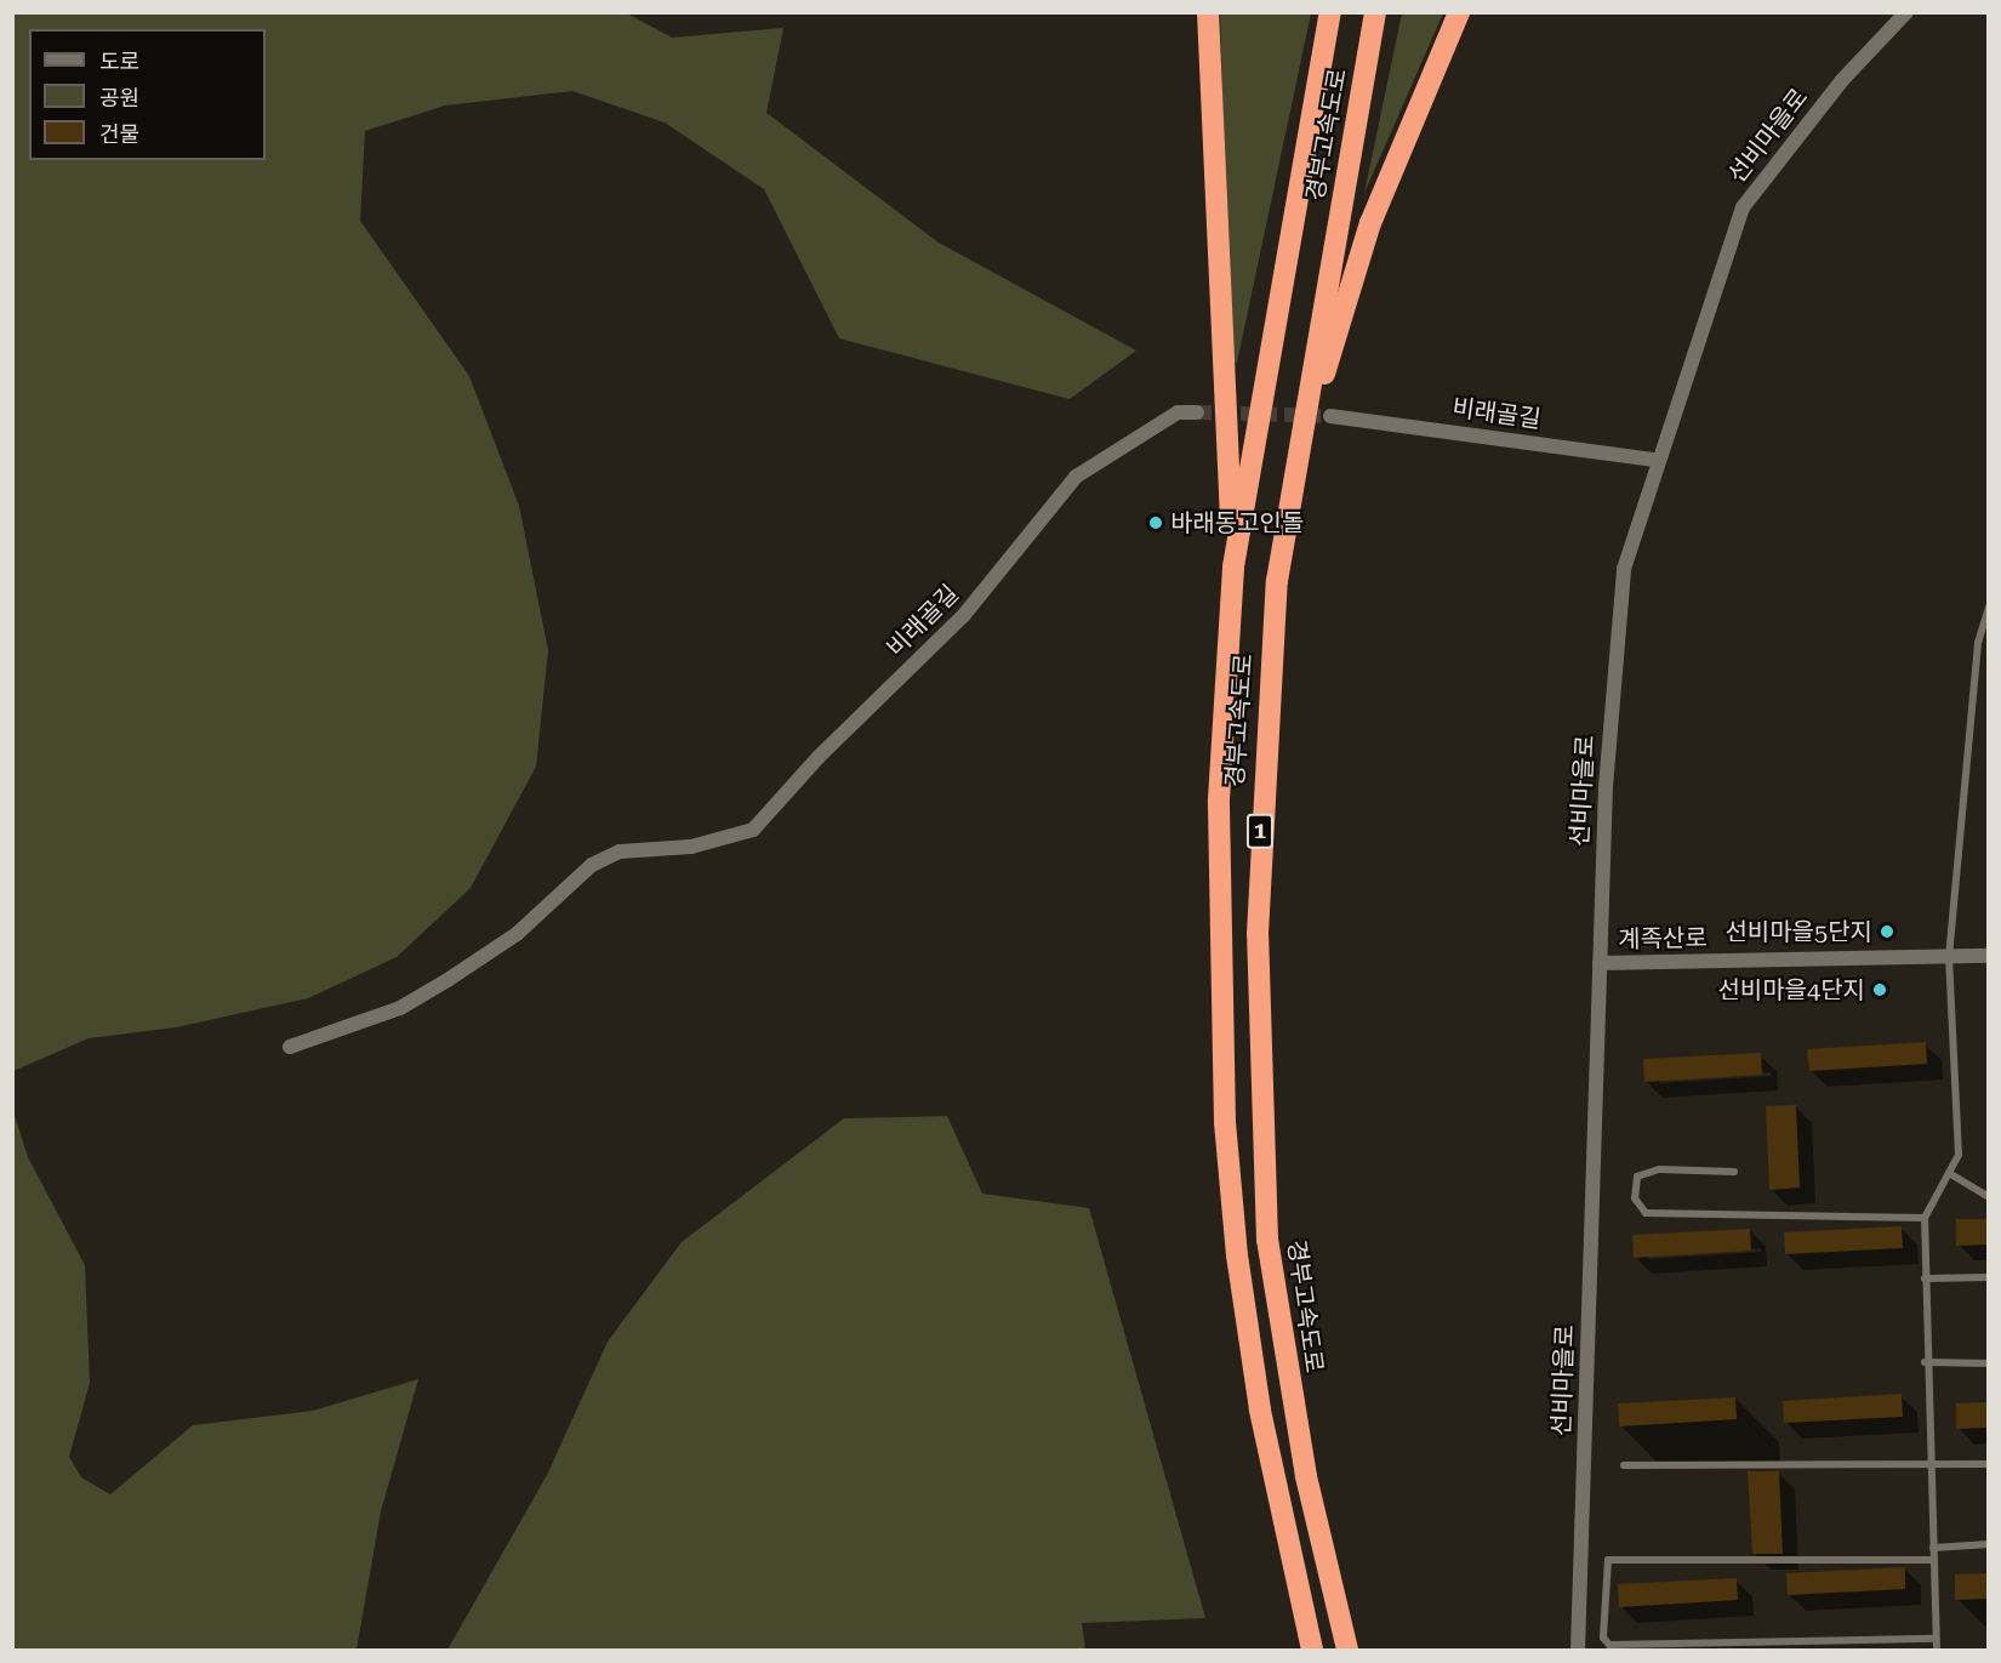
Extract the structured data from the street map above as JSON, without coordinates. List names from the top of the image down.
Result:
{
  "streets": {
    "highway": ["경부고속도로", "1"],
    "street": ["선비마을로", "비래골길", "계족산로"]
  },
  "crossings": [
    ["선비마을로", "비래골길"],
    ["선비마을로", "계족산로"]
  ],
  "places": ["바래동고인돌", "선비마을5단지", "선비마을4단지"],
  "legend": ["도로", "공원", "건물"]
}
